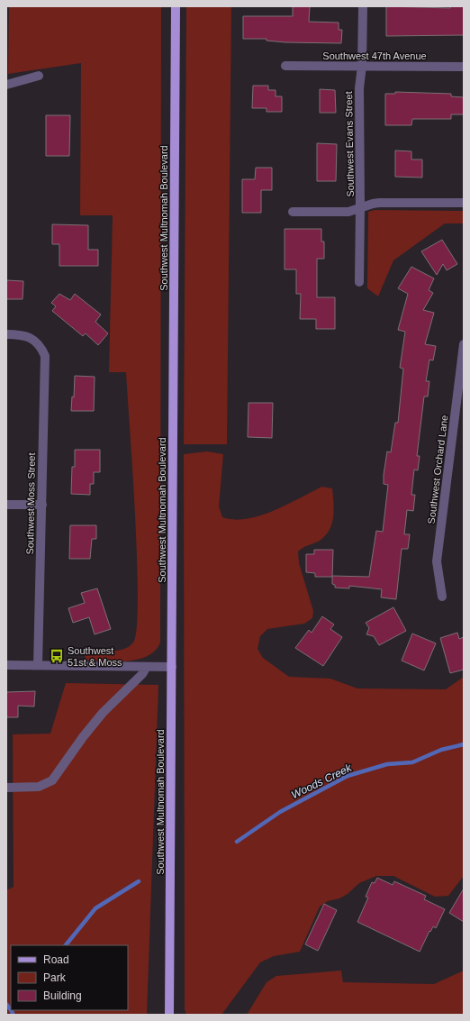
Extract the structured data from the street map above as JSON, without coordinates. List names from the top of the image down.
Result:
{
  "streets": {
    "main road": ["Southwest Multnomah Boulevard"],
    "street": [
      "Southwest 47th Avenue",
      "Southwest Evans Street",
      "Southwest Orchard Lane",
      "Southwest Moss Street"
    ]
  },
  "crossings": [
    ["Southwest 47th Avenue", "Southwest Evans Street"]
  ],
  "water": ["Woods Creek"],
  "places": {
    "bus stop": ["Southwest 51st & Moss"]
  },
  "legend": ["Road", "Park", "Building"]
}
